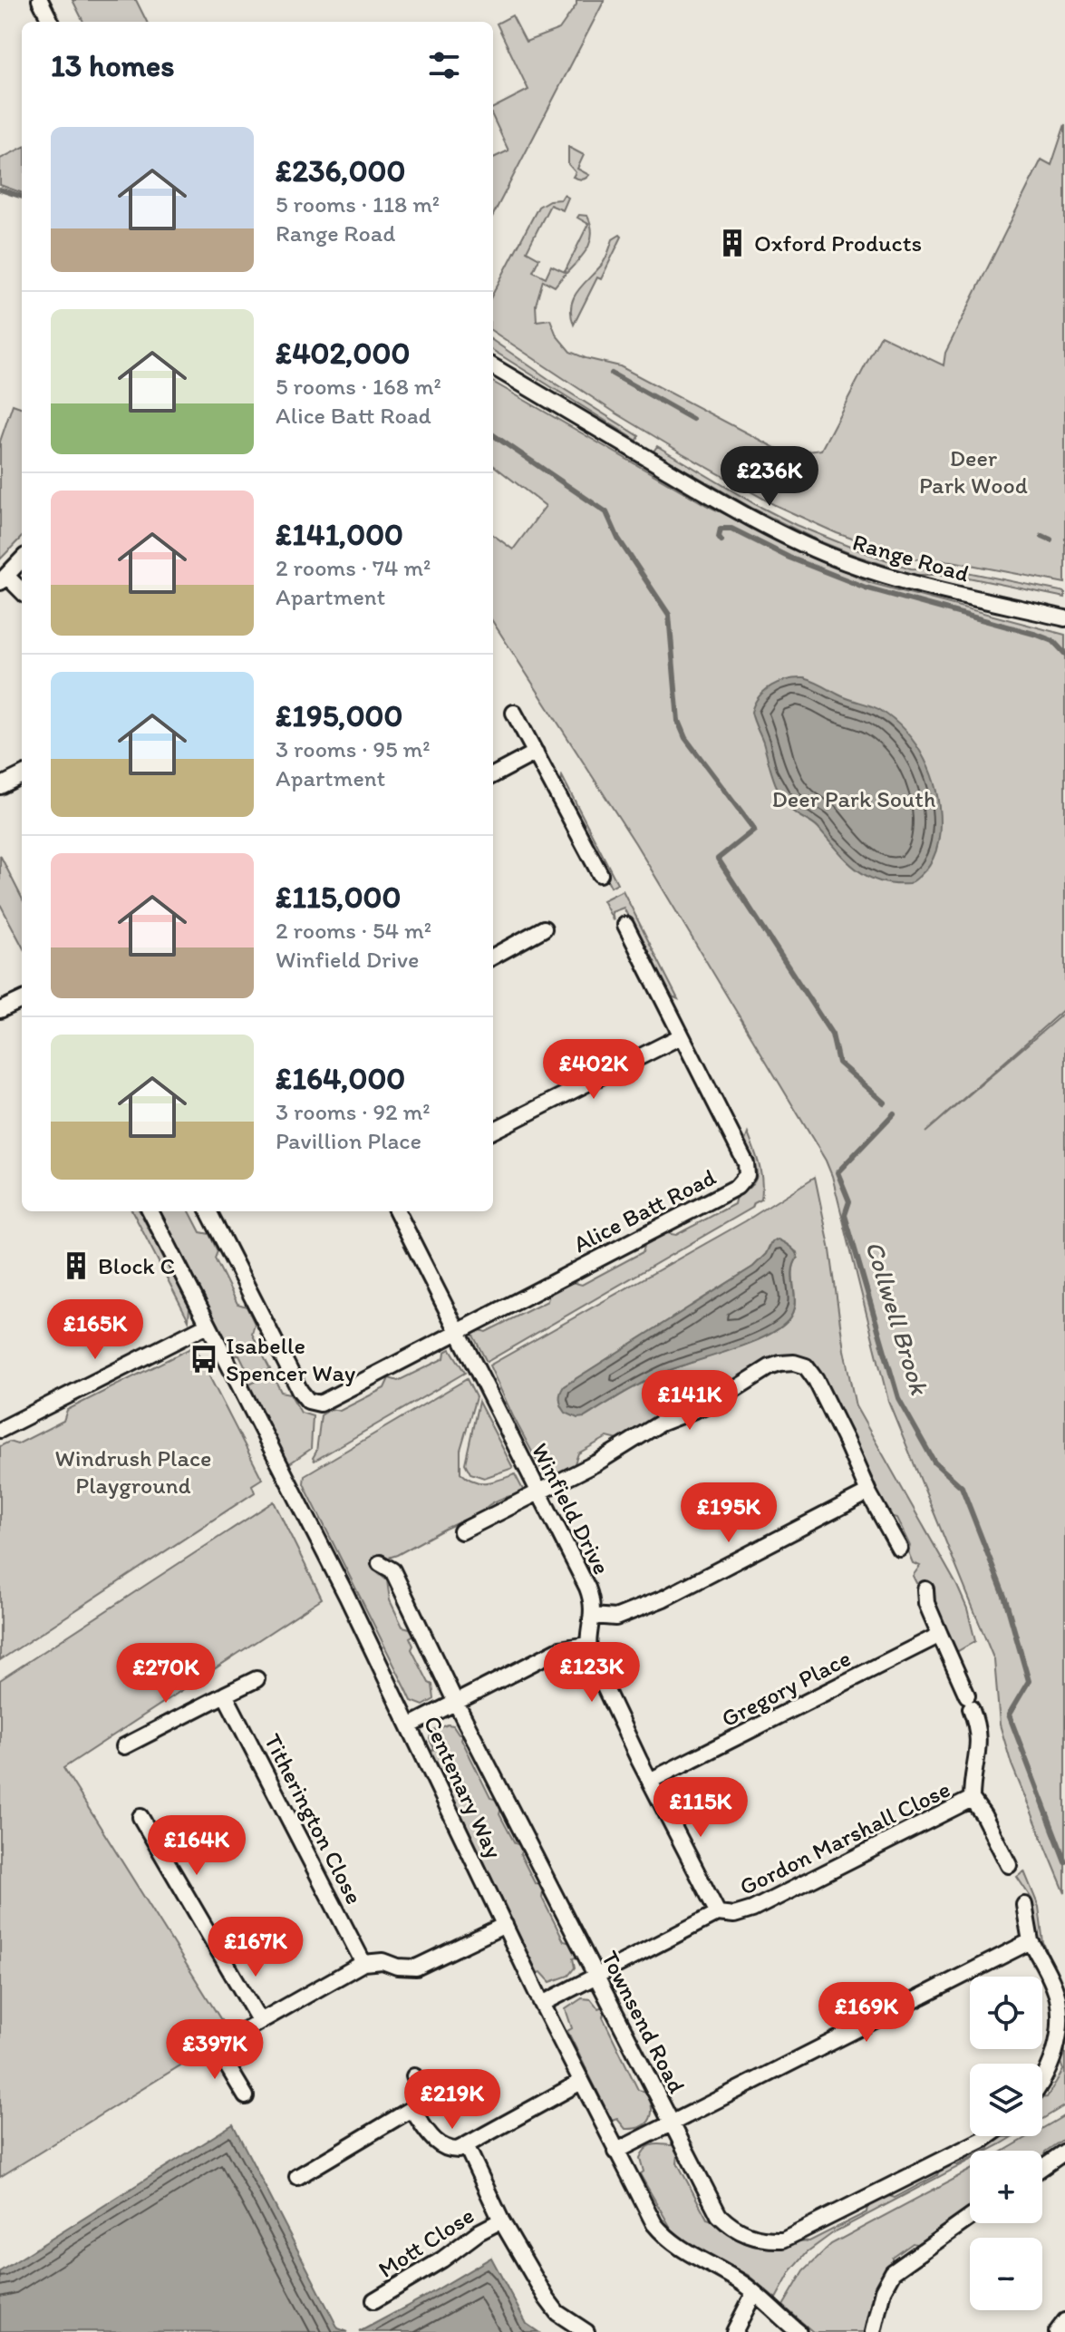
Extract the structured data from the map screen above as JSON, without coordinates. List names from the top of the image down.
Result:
{
  "streets": {
    "street": [
      "Range Road",
      "Alice Batt Road",
      "Winfield Drive",
      "Gregory Place",
      "Centenary Way",
      "Titherington Close",
      "Gordon Marshall Close",
      "Townsend Road",
      "Mott Close"
    ]
  },
  "crossings": [
    ["Alice Batt Road", "Winfield Drive"],
    ["Gregory Place", "Gordon Marshall Close"],
    ["Centenary Way", "Gordon Marshall Close"],
    ["Gordon Marshall Close", "Townsend Road"]
  ],
  "water": ["Collwell Brook"],
  "parks": ["Deer Park Wood", "Deer Park South", "Windrush Place Playground"],
  "places": {
    "building": ["Oxford Products", "Block C"],
    "bus stop": ["Isabelle Spencer Way"]
  },
  "page": {
    "heading": "13 homes",
    "list": [
      {
        "name": "£236,000",
        "note": "5 rooms · 118 m² · Range Road"
      },
      {
        "name": "£402,000",
        "note": "5 rooms · 168 m² · Alice Batt Road"
      },
      {
        "name": "£141,000",
        "note": "2 rooms · 74 m² · Apartment"
      },
      {
        "name": "£195,000",
        "note": "3 rooms · 95 m² · Apartment"
      },
      {
        "name": "£115,000",
        "note": "2 rooms · 54 m² · Winfield Drive"
      },
      {
        "name": "£164,000",
        "note": "3 rooms · 92 m² · Pavillion Place"
      }
    ],
    "price": [
      "£236K",
      "£402K",
      "£165K",
      "£141K",
      "£195K",
      "£123K",
      "£270K",
      "£115K",
      "£164K",
      "£167K",
      "£169K",
      "£397K",
      "£219K"
    ],
    "map_buttons": ["+", "−"]
  }
}
